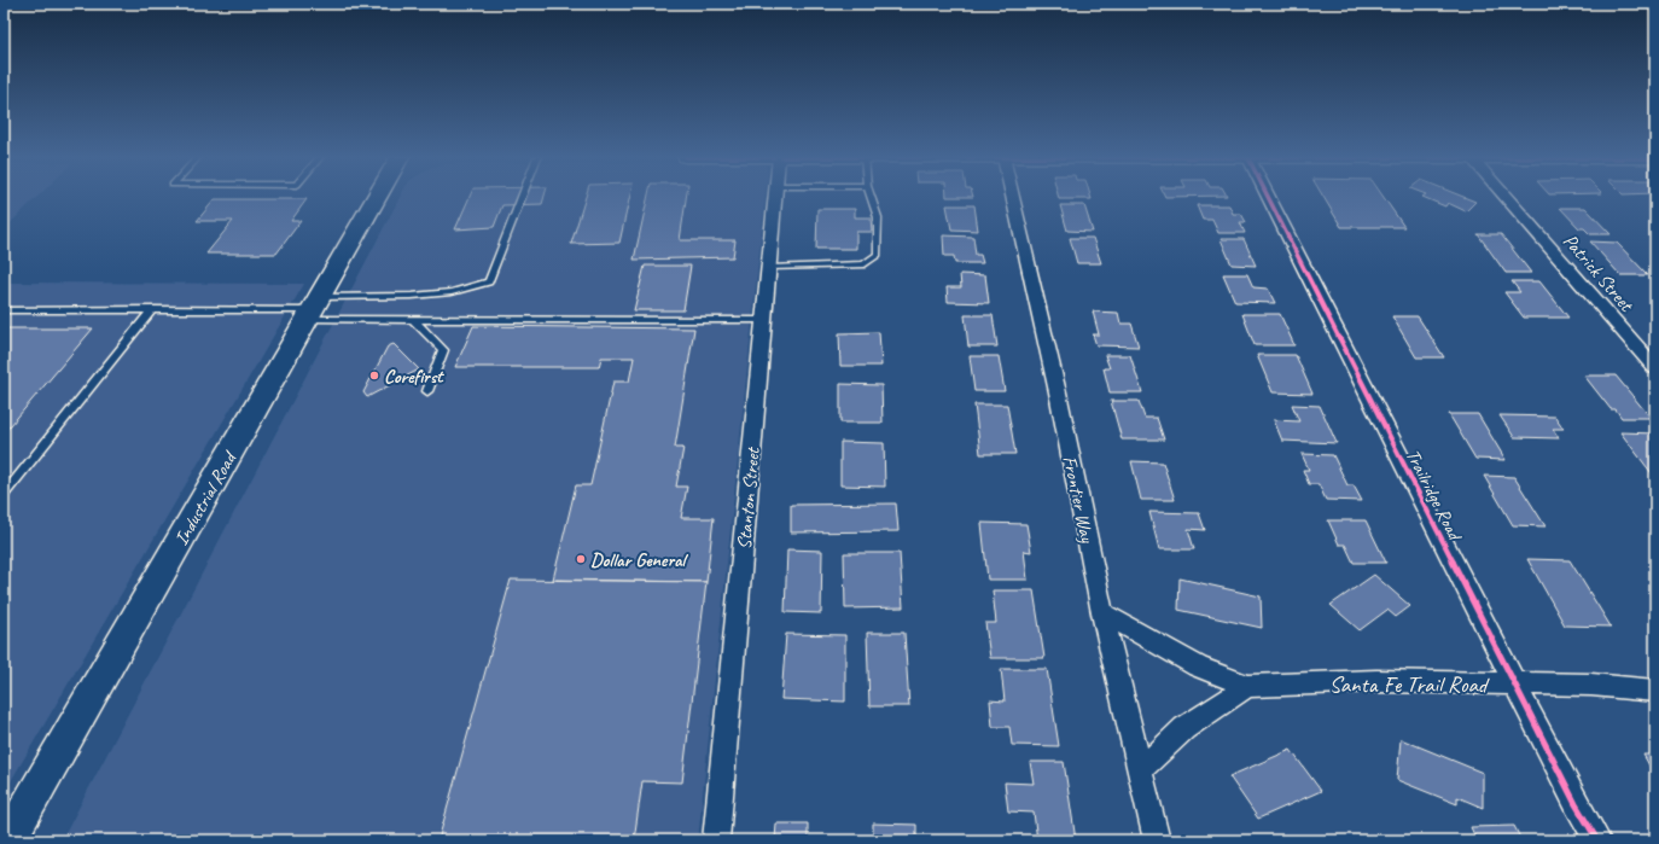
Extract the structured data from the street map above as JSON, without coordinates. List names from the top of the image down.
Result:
{
  "streets": {
    "main road": ["Industrial Road"],
    "street": [
      "Patrick Street",
      "Trailridge Road",
      "Stanton Street",
      "Frontier Way",
      "Santa Fe Trail Road"
    ]
  },
  "crossings": [
    ["Trailridge Road", "Santa Fe Trail Road"],
    ["Frontier Way", "Santa Fe Trail Road"]
  ],
  "places": ["Corefirst", "Dollar General"]
}
